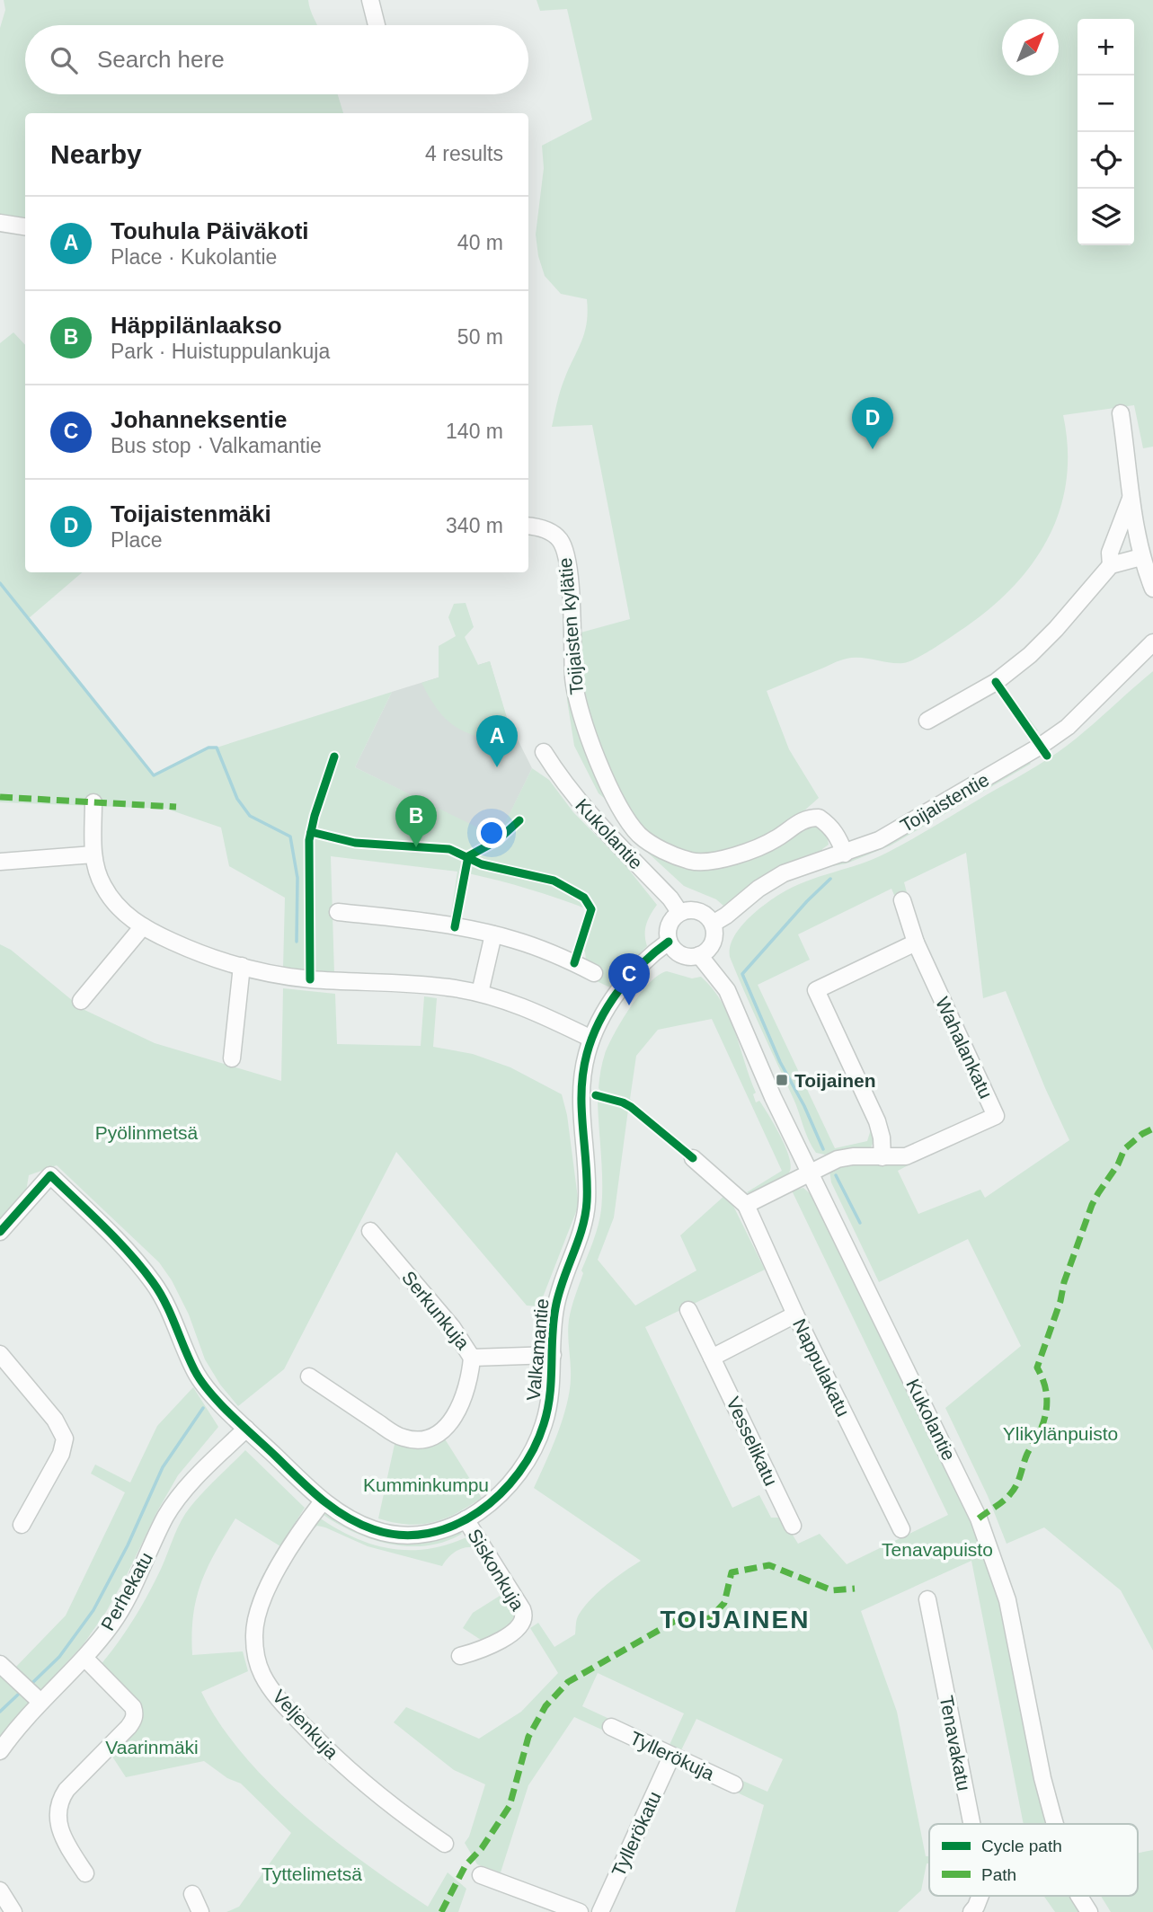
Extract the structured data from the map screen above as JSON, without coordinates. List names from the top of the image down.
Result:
{
  "streets": {
    "street": [
      "Toijaisten kylätie",
      "Toijaistentie",
      "Kukolantie",
      "Wahalankatu",
      "Serkunkuja",
      "Valkamantie",
      "Nappulakatu",
      "Vesselikatu",
      "Siskonkuja",
      "Perhekatu",
      "Veljenkuja",
      "Tenavakatu",
      "Tyllerökuja",
      "Tyllerökatu"
    ]
  },
  "crossings": [
    ["Toijaisten kylätie", "Toijaistentie"],
    ["Toijaistentie", "Kukolantie"],
    ["Toijaistentie", "Valkamantie"],
    ["Kukolantie", "Wahalankatu"],
    ["Kukolantie", "Valkamantie"],
    ["Serkunkuja", "Valkamantie"],
    ["Valkamantie", "Siskonkuja"],
    ["Valkamantie", "Perhekatu"],
    ["Valkamantie", "Veljenkuja"],
    ["Tyllerökuja", "Tyllerökatu"]
  ],
  "districts": ["TOIJAINEN"],
  "parks": [
    "Pyölinmetsä",
    "Ylikylänpuisto",
    "Kumminkumpu",
    "Tenavapuisto",
    "Vaarinmäki",
    "Tyttelimetsä"
  ],
  "places": {
    "transit": ["Toijainen"]
  },
  "legend": ["Cycle path", "Path"],
  "north": "top right",
  "page": {
    "map_buttons": ["+", "−"],
    "search": "Search here",
    "heading": ["Nearby", "4 results"],
    "list": [
      {
        "mark": "A",
        "name": "Touhula Päiväkoti",
        "note": "Place · Kukolantie",
        "value": "40 m"
      },
      {
        "mark": "B",
        "name": "Häppilänlaakso",
        "note": "Park · Huistuppulankuja",
        "value": "50 m"
      },
      {
        "mark": "C",
        "name": "Johanneksentie",
        "note": "Bus stop · Valkamantie",
        "value": "140 m"
      },
      {
        "mark": "D",
        "name": "Toijaistenmäki",
        "note": "Place",
        "value": "340 m"
      }
    ],
    "pins": [
      "D",
      "A",
      "B",
      "C"
    ]
  }
}
